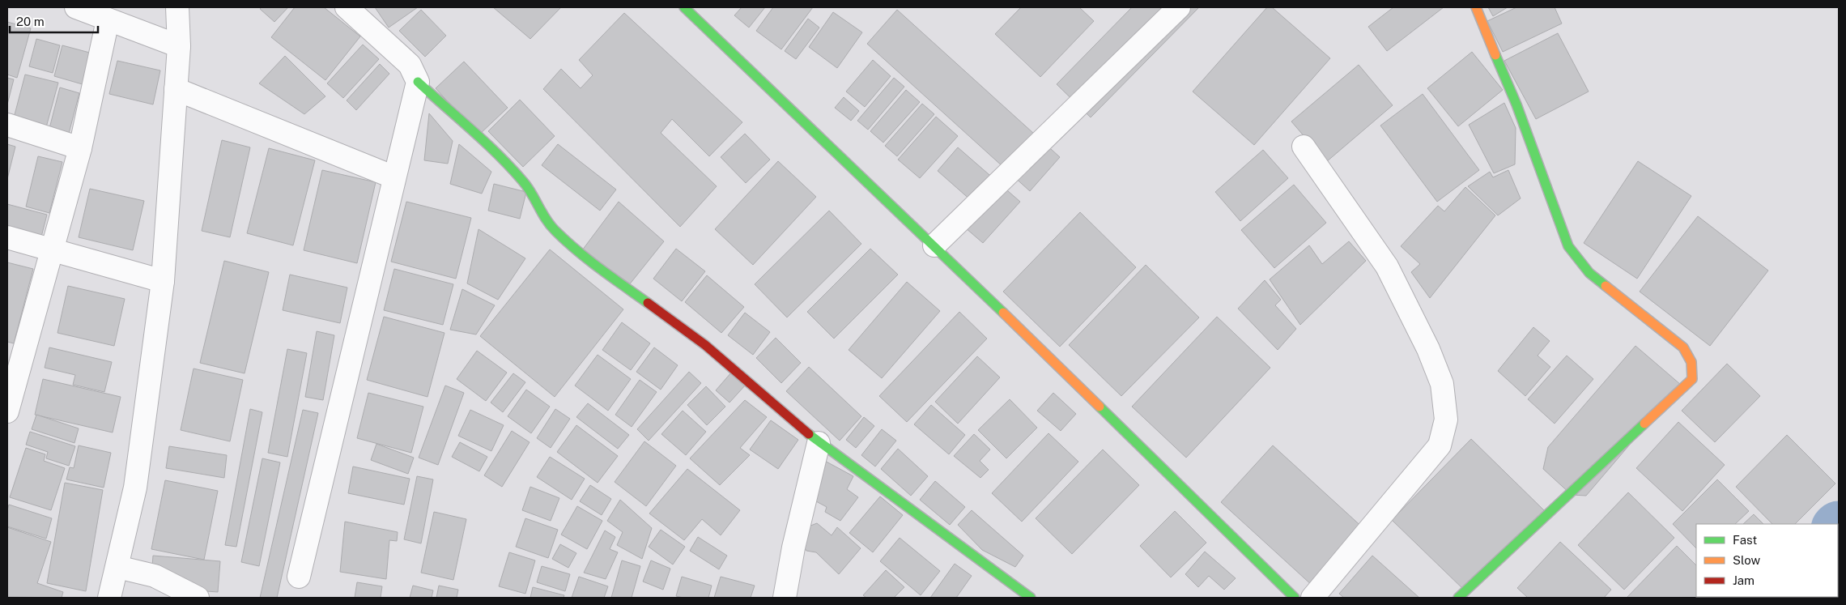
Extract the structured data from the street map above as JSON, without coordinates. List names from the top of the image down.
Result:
{
  "legend": ["Fast", "Slow", "Jam"],
  "scale_bar": "20 m"
}
